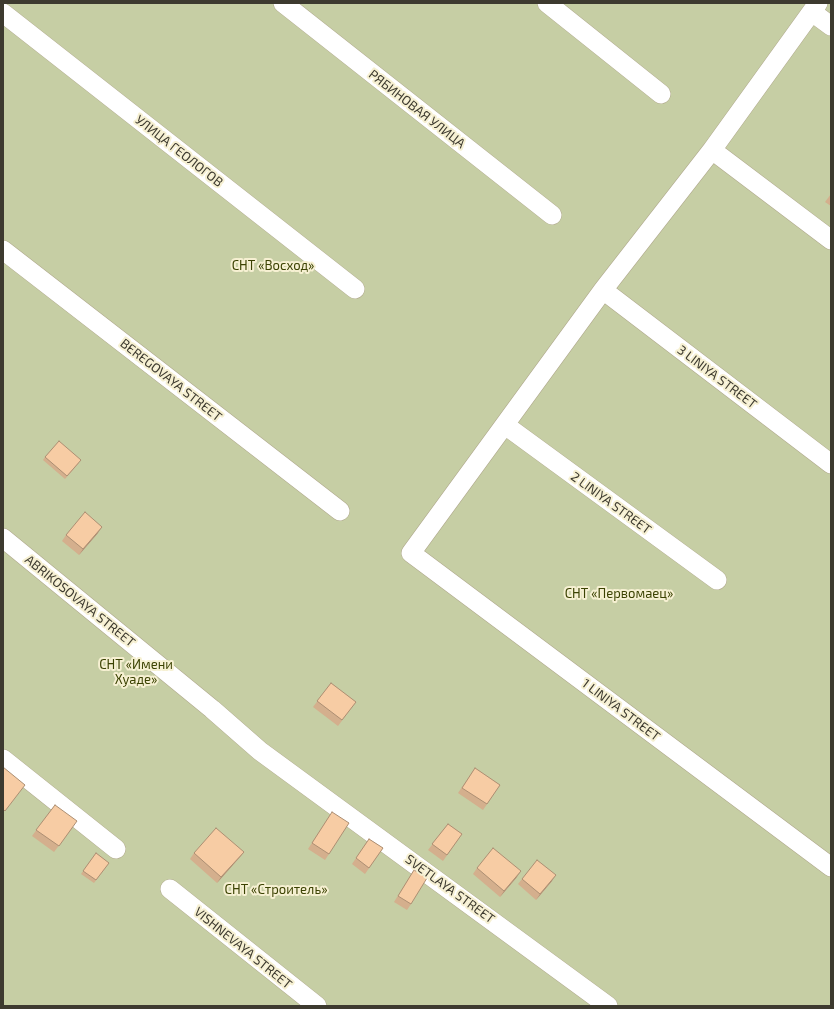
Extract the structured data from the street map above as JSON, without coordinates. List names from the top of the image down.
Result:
{
  "streets": {
    "street": [
      "РЯБИНОВАЯ УЛИЦА",
      "УЛИЦА ГЕОЛОГОВ",
      "3 LINIYA STREET",
      "BEREGOVAYA STREET",
      "2 LINIYA STREET",
      "ABRIKOSOVAYA STREET",
      "1 LINIYA STREET",
      "SVETLAYA STREET",
      "VISHNEVAYA STREET"
    ]
  },
  "crossings": [
    ["2 LINIYA STREET", "1 LINIYA STREET"],
    ["ABRIKOSOVAYA STREET", "SVETLAYA STREET"]
  ],
  "parks": [
    "СНТ «Восход»",
    "СНТ «Первомаец»",
    "СНТ «Имени Хуаде»",
    "СНТ «Строитель»"
  ]
}
